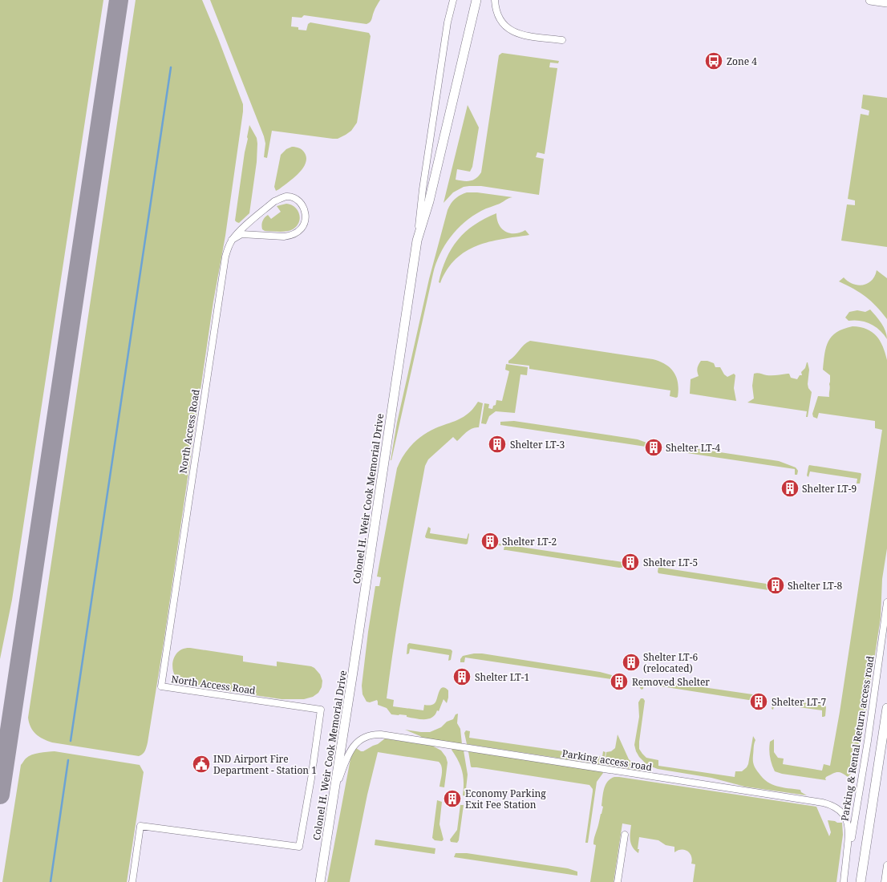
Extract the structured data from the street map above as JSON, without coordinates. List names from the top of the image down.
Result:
{
  "streets": {
    "street": [
      "North Access Road",
      "Colonel H. Weir Cook Memorial Drive",
      "Parking & Rental Return access road",
      "Parking access road"
    ]
  },
  "crossings": [
    ["Colonel H. Weir Cook Memorial Drive", "Parking access road"],
    ["Parking & Rental Return access road", "Parking access road"]
  ],
  "places": {
    "bus stop": ["Zone 4"],
    "building": [
      "Shelter LT-3",
      "Shelter LT-4",
      "Shelter LT-9",
      "Shelter LT-2",
      "Shelter LT-5",
      "Shelter LT-8",
      "Shelter LT-6 (relocated)",
      "Shelter LT-1",
      "Removed Shelter",
      "Shelter LT-7",
      "Economy Parking Exit Fee Station"
    ],
    "public building": ["IND Airport Fire Department - Station 1"]
  }
}
